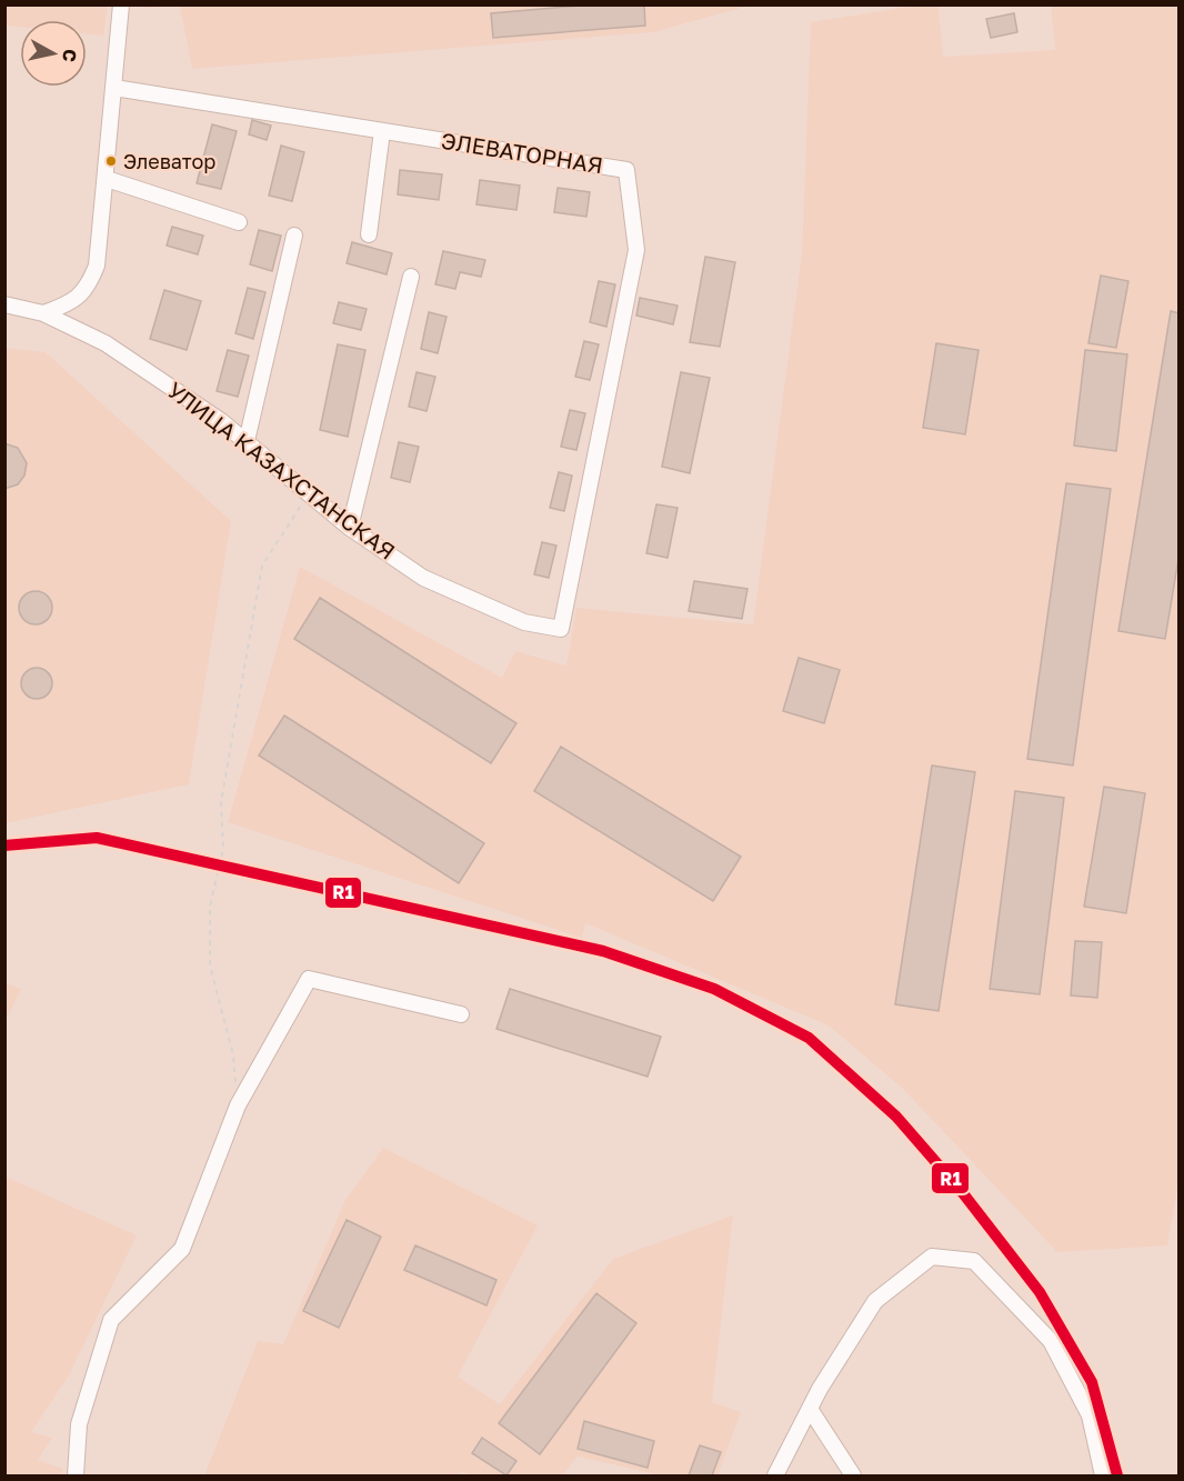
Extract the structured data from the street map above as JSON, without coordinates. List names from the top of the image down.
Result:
{
  "streets": {
    "street": ["ЭЛЕВАТОРНАЯ", "УЛИЦА КАЗАХСТАНСКАЯ"]
  },
  "crossings": [
    ["ЭЛЕВАТОРНАЯ", "УЛИЦА КАЗАХСТАНСКАЯ"]
  ],
  "places": ["Элеватор"],
  "lines": ["transit line R1"],
  "north": "right"
}
